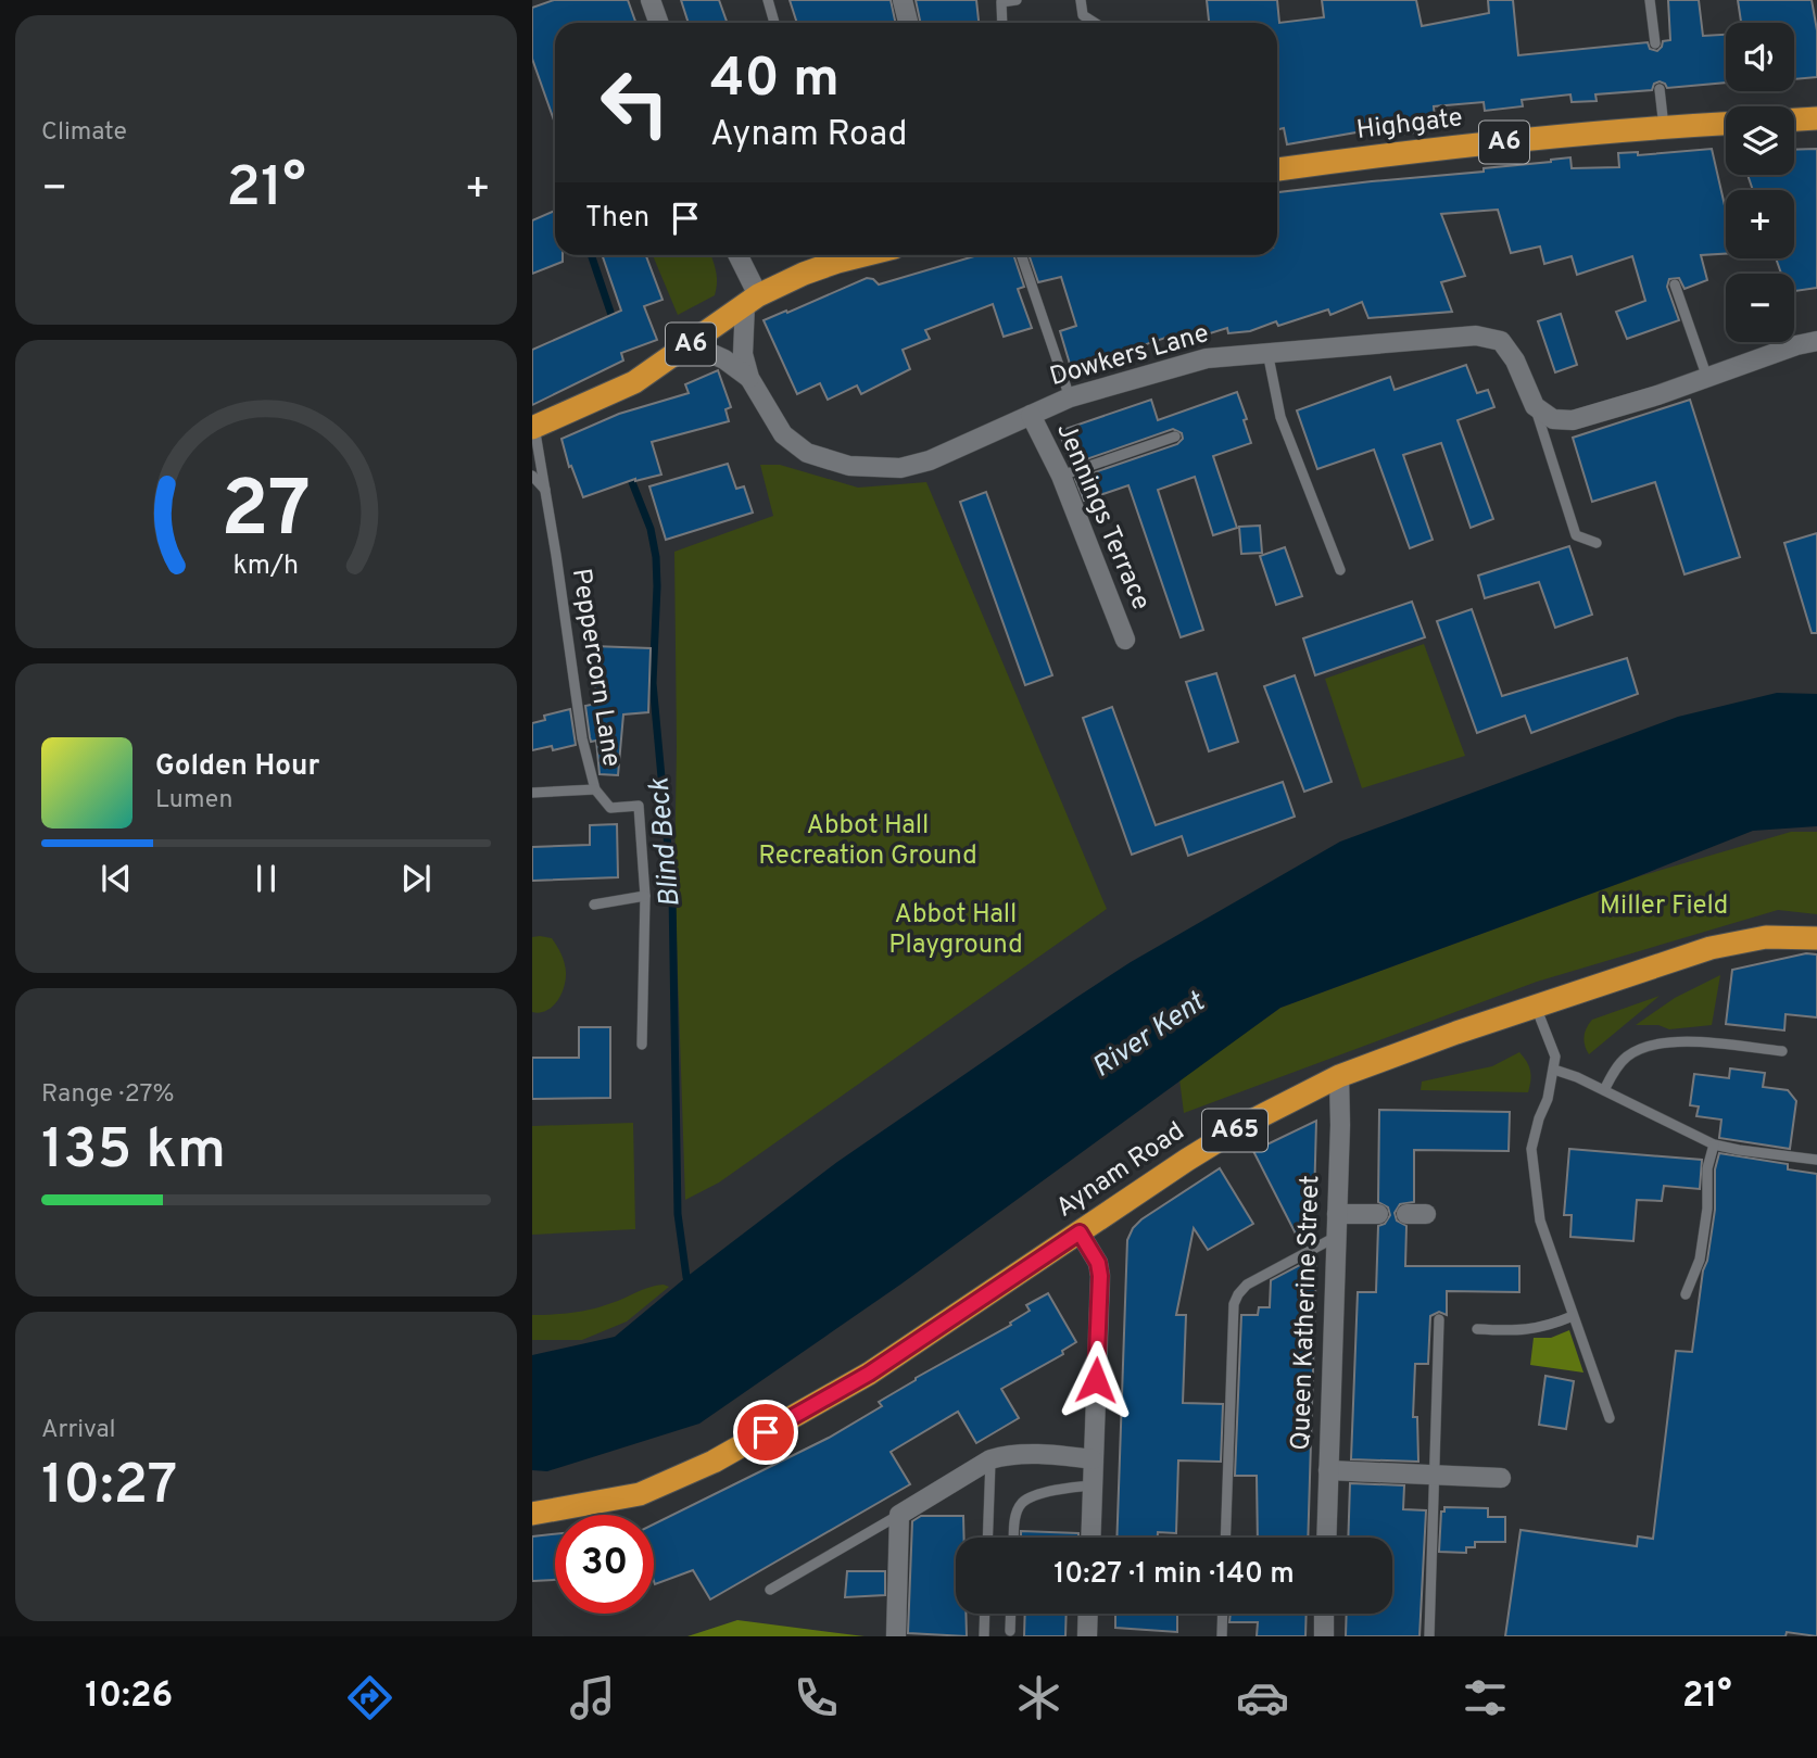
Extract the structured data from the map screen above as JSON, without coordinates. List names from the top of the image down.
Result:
{
  "streets": {
    "highway": [
      "Highgate",
      "A6",
      "A65",
      "Aynam Road"
    ],
    "street": ["Dowkers Lane", "Jennings Terrace", "Queen Katherine Street"],
    "lane": ["Peppercorn Lane"]
  },
  "crossings": [
    ["A6", "Dowkers Lane"],
    ["A6", "Peppercorn Lane"],
    ["Dowkers Lane", "Jennings Terrace"],
    ["Aynam Road", "Queen Katherine Street"]
  ],
  "water": ["Blind Beck", "River Kent"],
  "parks": ["Abbot Hall Recreation Ground", "Miller Field", "Abbot Hall Playground"],
  "page": {
    "tile": [
      "Climate",
      ["Range · 27%", "135 km"],
      ["Arrival", "10:27"]
    ],
    "map_buttons": ["+", "−"],
    "turn": ["40 m", "Aynam Road"],
    "heat": ["−", "21°", "+"],
    "then": "Then",
    "song": ["Golden Hour", "Lumen"],
    "limit": "30",
    "trip": "10:27 · 1 min · 140 m",
    "tabs": ["10:26", "21°"],
    "gauge": ["27", "km/h"]
  }
}
